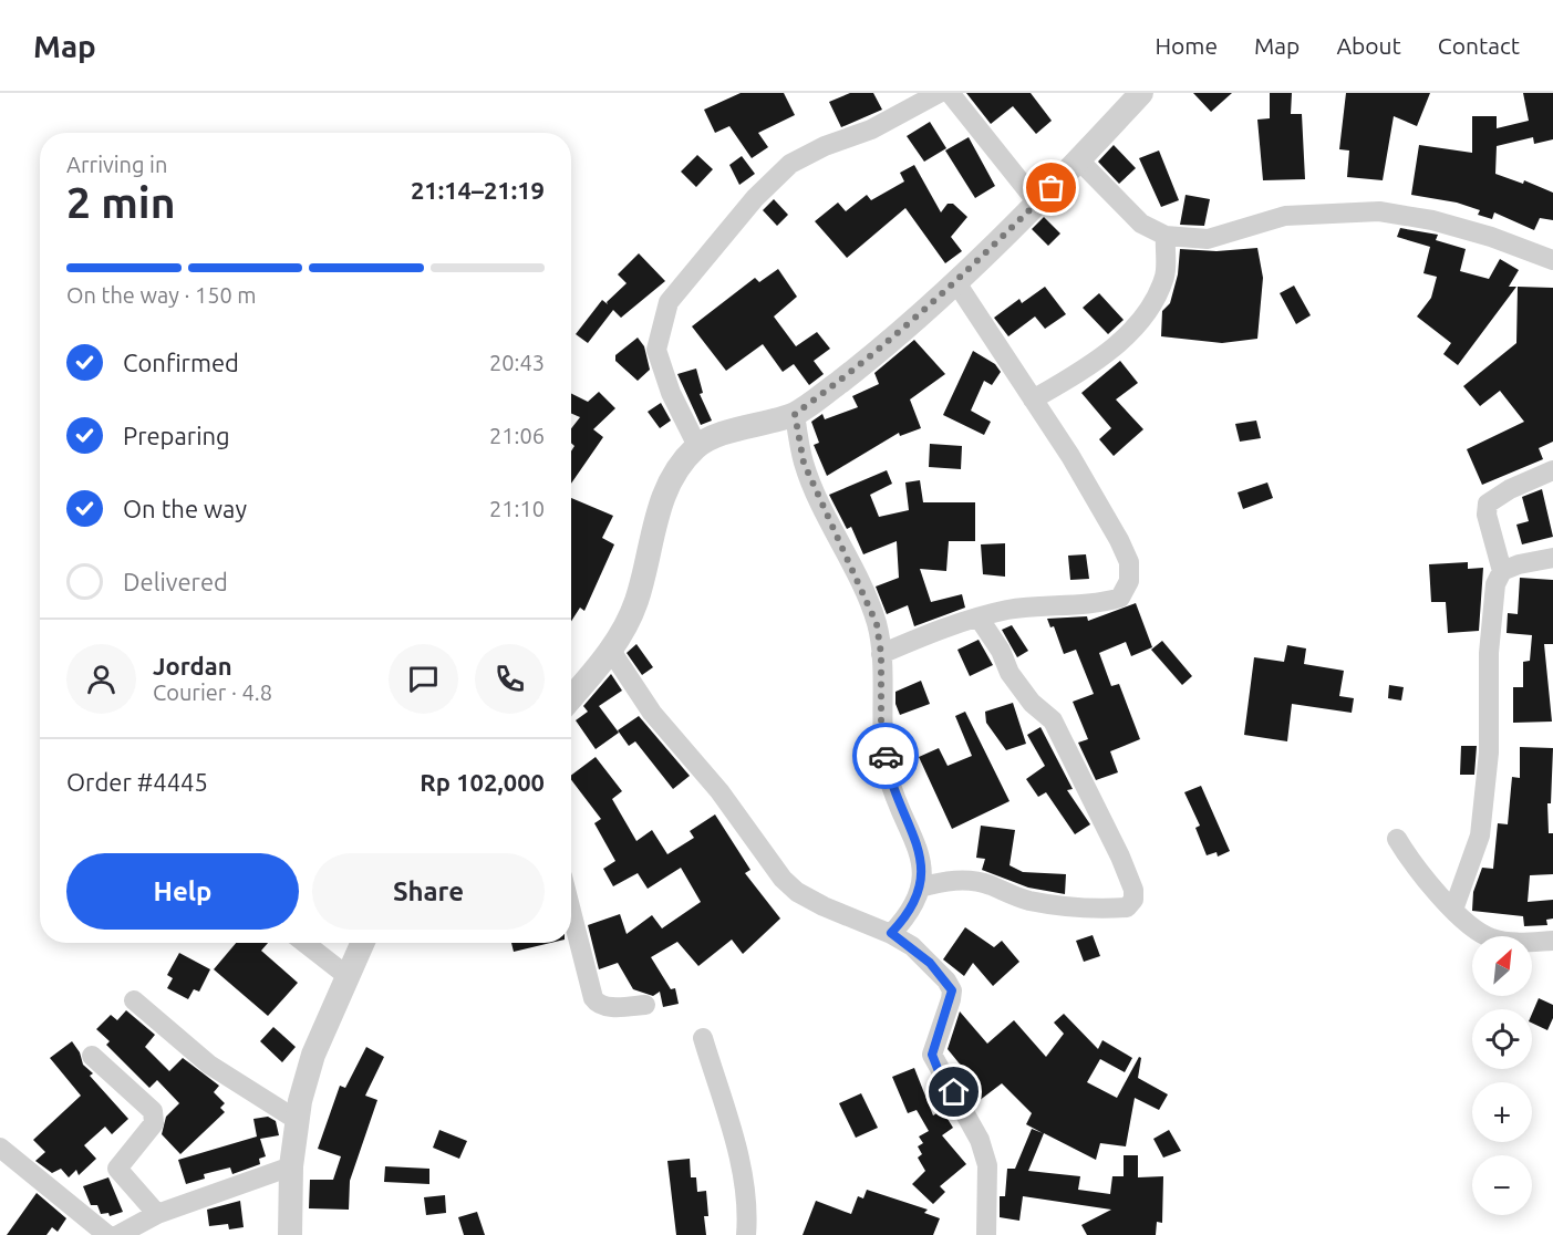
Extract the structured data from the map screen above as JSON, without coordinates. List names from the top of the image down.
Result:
{
  "north": "top right",
  "page": {
    "header": "Map",
    "nav": [
      "Home",
      "Map",
      "About",
      "Contact"
    ],
    "heading": ["2 min", "Arriving in", "21:14–21:19"],
    "panel": [
      "Jordan",
      "Courier · 4.8",
      "Order #4445",
      "Rp 102,000"
    ],
    "bar": "On the way · 150 m",
    "list": [
      ["Confirmed", "20:43"],
      ["Preparing", "21:06"],
      ["On the way", "21:10"],
      "Delivered"
    ],
    "buttons": ["Help", "Share"],
    "map_buttons": ["+", "−"]
  }
}
